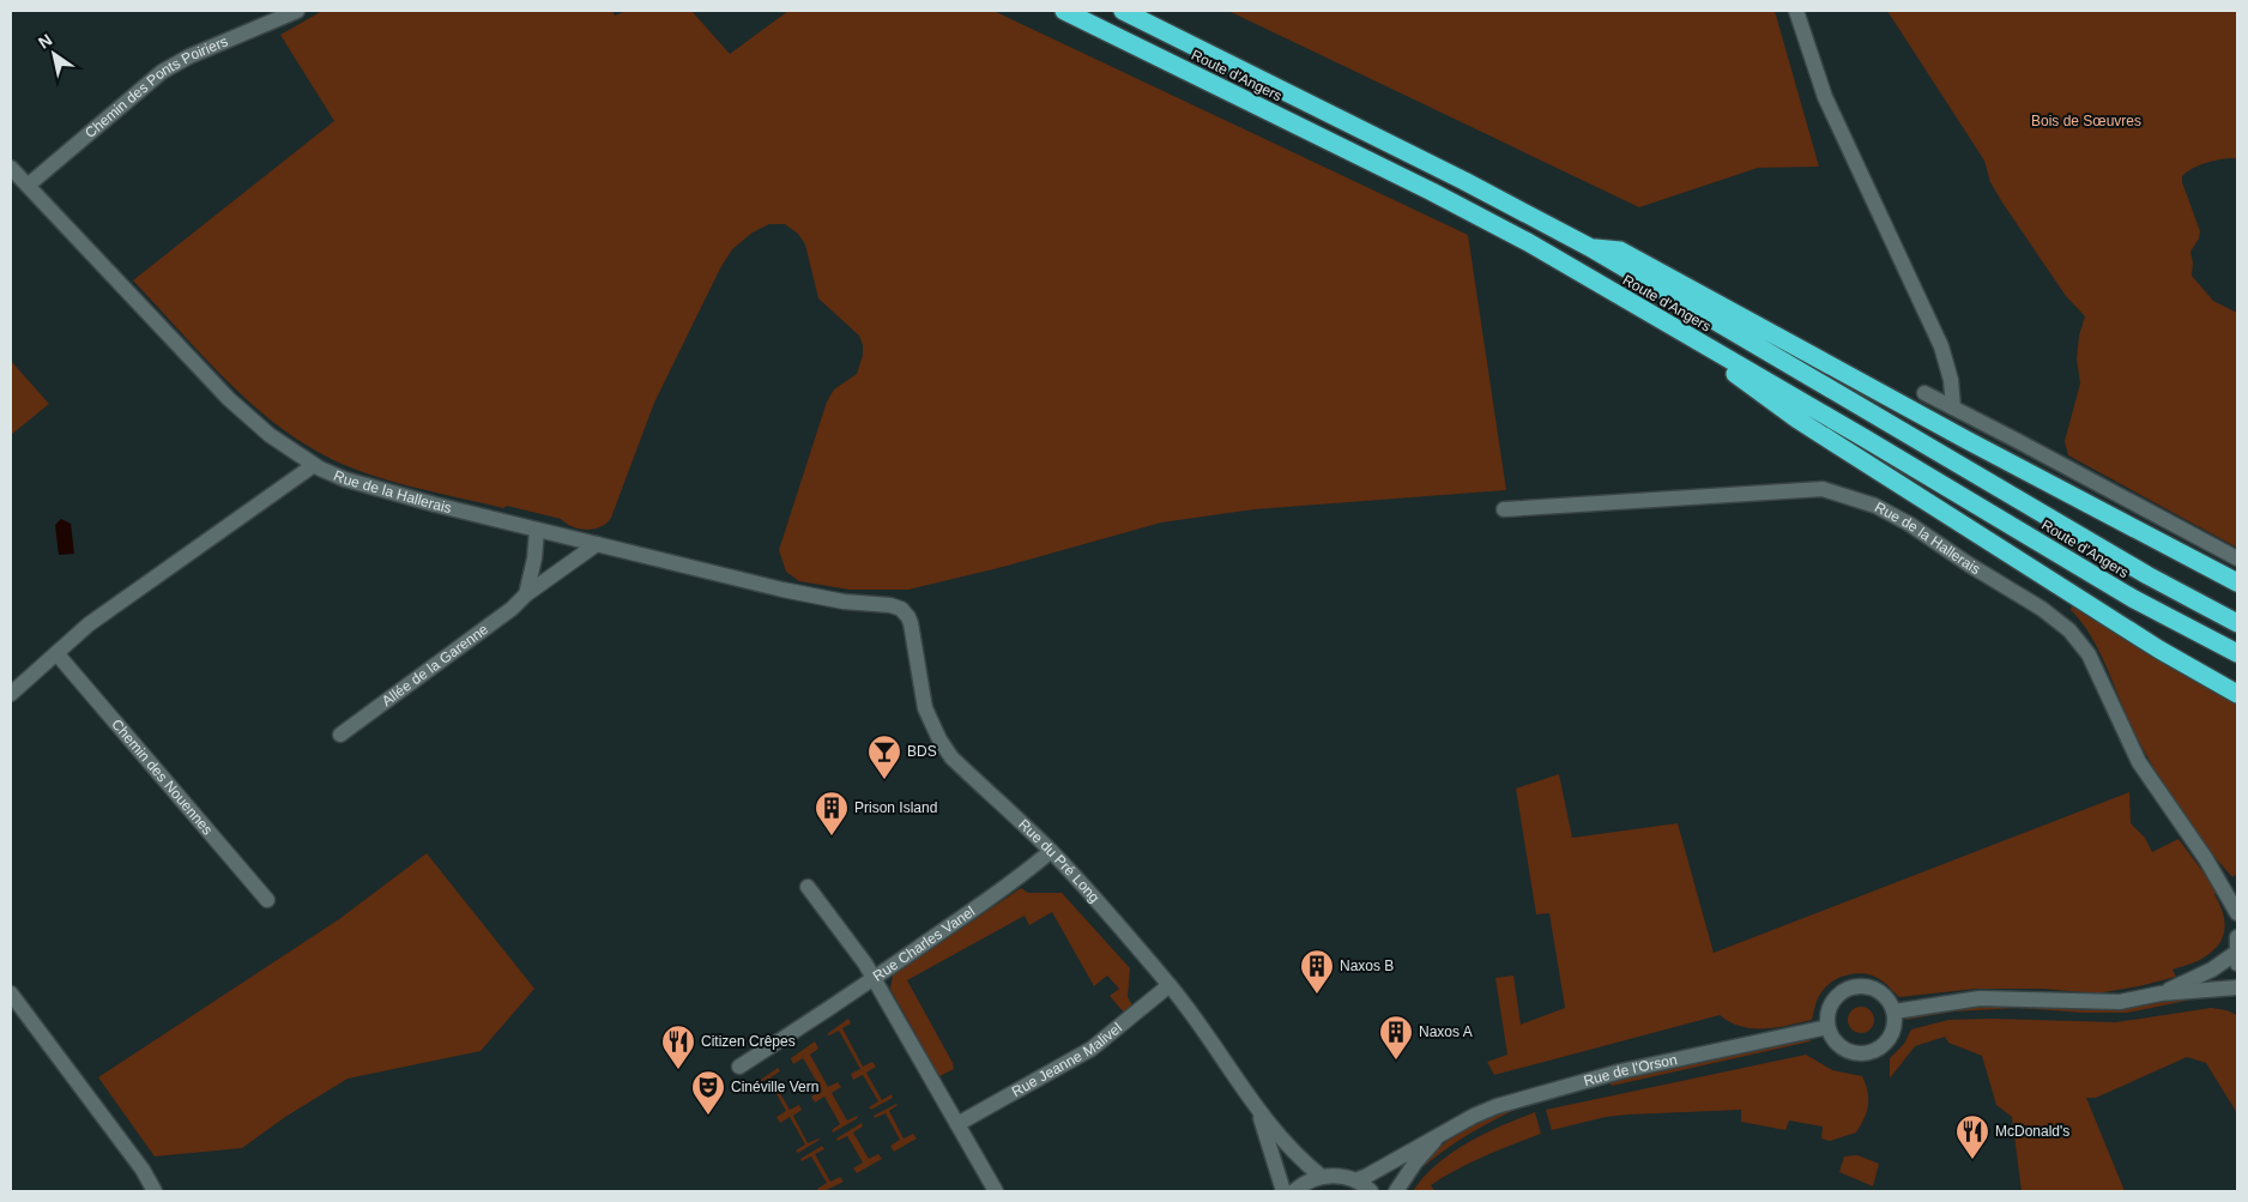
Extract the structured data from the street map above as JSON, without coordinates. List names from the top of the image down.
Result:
{
  "streets": {
    "highway": ["Route d'Angers"],
    "street": [
      "Chemin des Ponts Poiriers",
      "Rue de la Hallerais",
      "Allée de la Garenne",
      "Chemin des Nouennes",
      "Rue du Pré Long",
      "Rue Charles Vanel",
      "Rue Jeanne Malivel",
      "Rue de l'Orson"
    ]
  },
  "crossings": [
    ["Chemin des Ponts Poiriers", "Rue de la Hallerais"],
    ["Rue de la Hallerais", "Allée de la Garenne"],
    ["Rue de la Hallerais", "Rue du Pré Long"],
    ["Rue du Pré Long", "Rue Charles Vanel"],
    ["Rue du Pré Long", "Rue Jeanne Malivel"],
    ["Rue Charles Vanel", "Rue Jeanne Malivel"]
  ],
  "parks": ["Bois de Sœuvres"],
  "places": {
    "bar": ["BDS"],
    "building": ["Prison Island", "Naxos B", "Naxos A"],
    "restaurant": ["Citizen Crêpes", "McDonald's"],
    "theatre": ["Cinéville Vern"]
  },
  "north": "top left"
}
